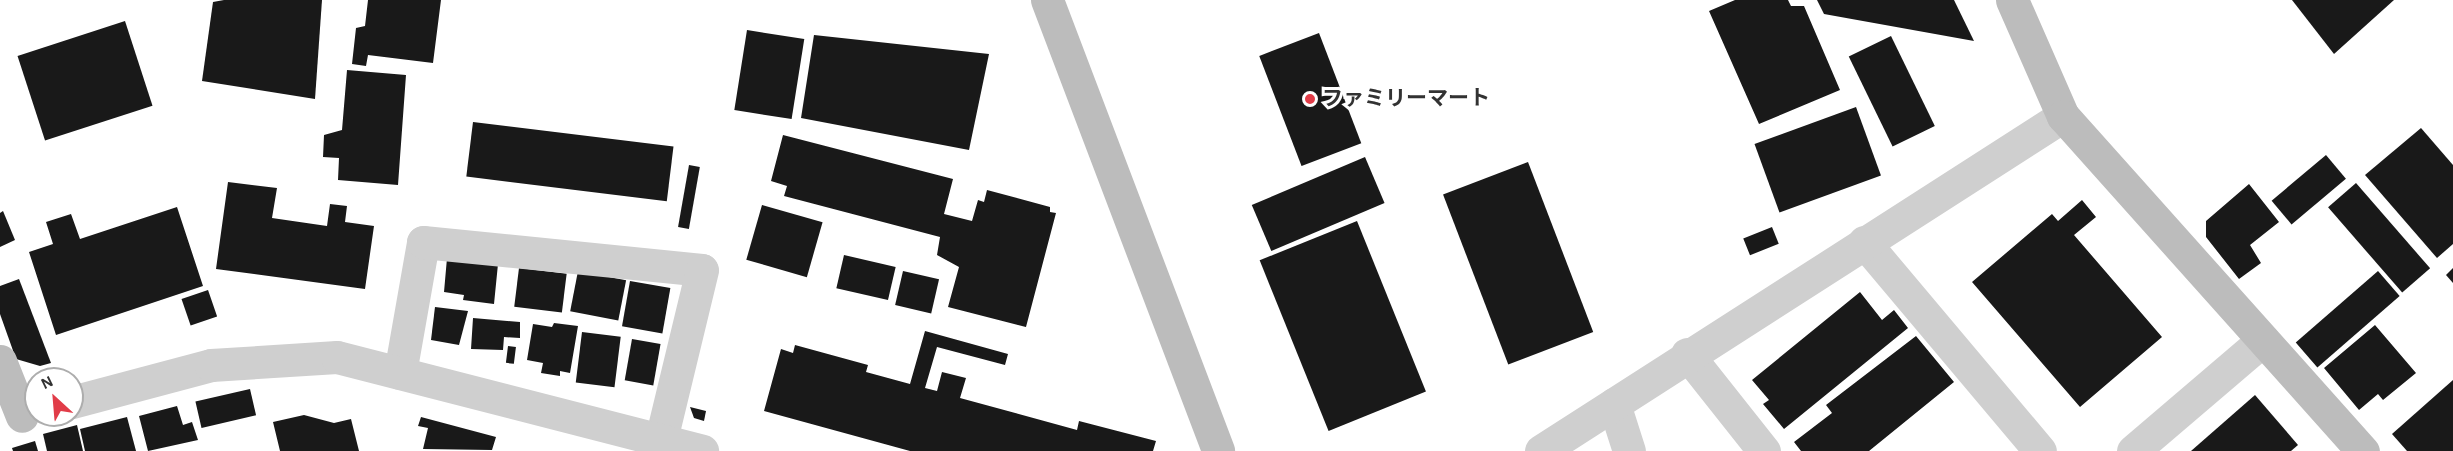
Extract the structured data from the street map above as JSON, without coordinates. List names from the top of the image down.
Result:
{
  "places": ["ファミリーマート"],
  "north": "top left"
}
